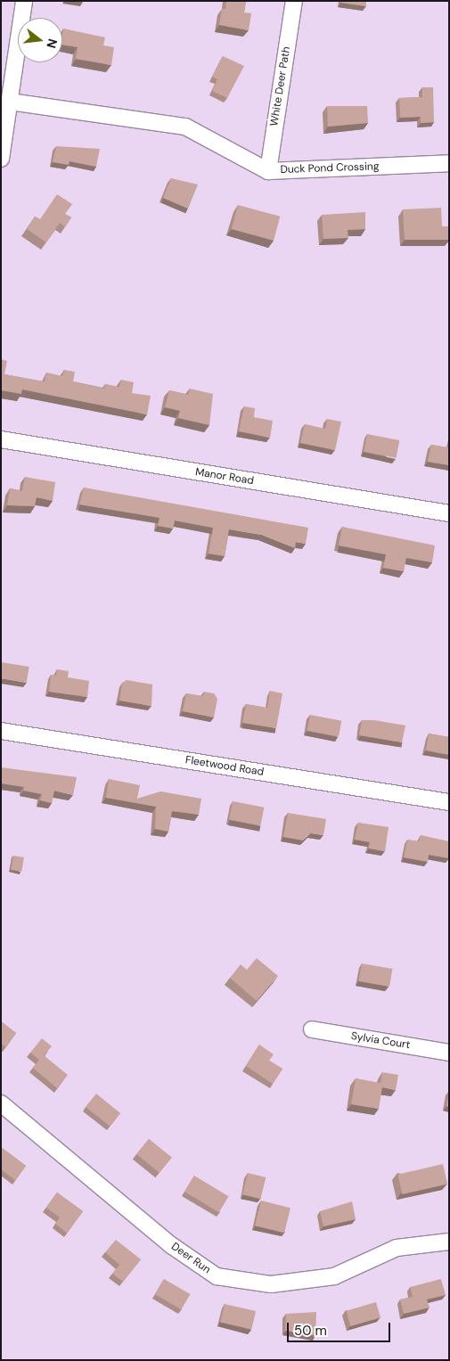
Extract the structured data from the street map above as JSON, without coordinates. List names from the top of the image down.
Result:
{
  "streets": {
    "street": [
      "White Deer Path",
      "Duck Pond Crossing",
      "Manor Road",
      "Fleetwood Road",
      "Sylvia Court",
      "Deer Run"
    ]
  },
  "crossings": [
    ["White Deer Path", "Duck Pond Crossing"]
  ],
  "scale_bar": "50 m",
  "north": "right"
}
